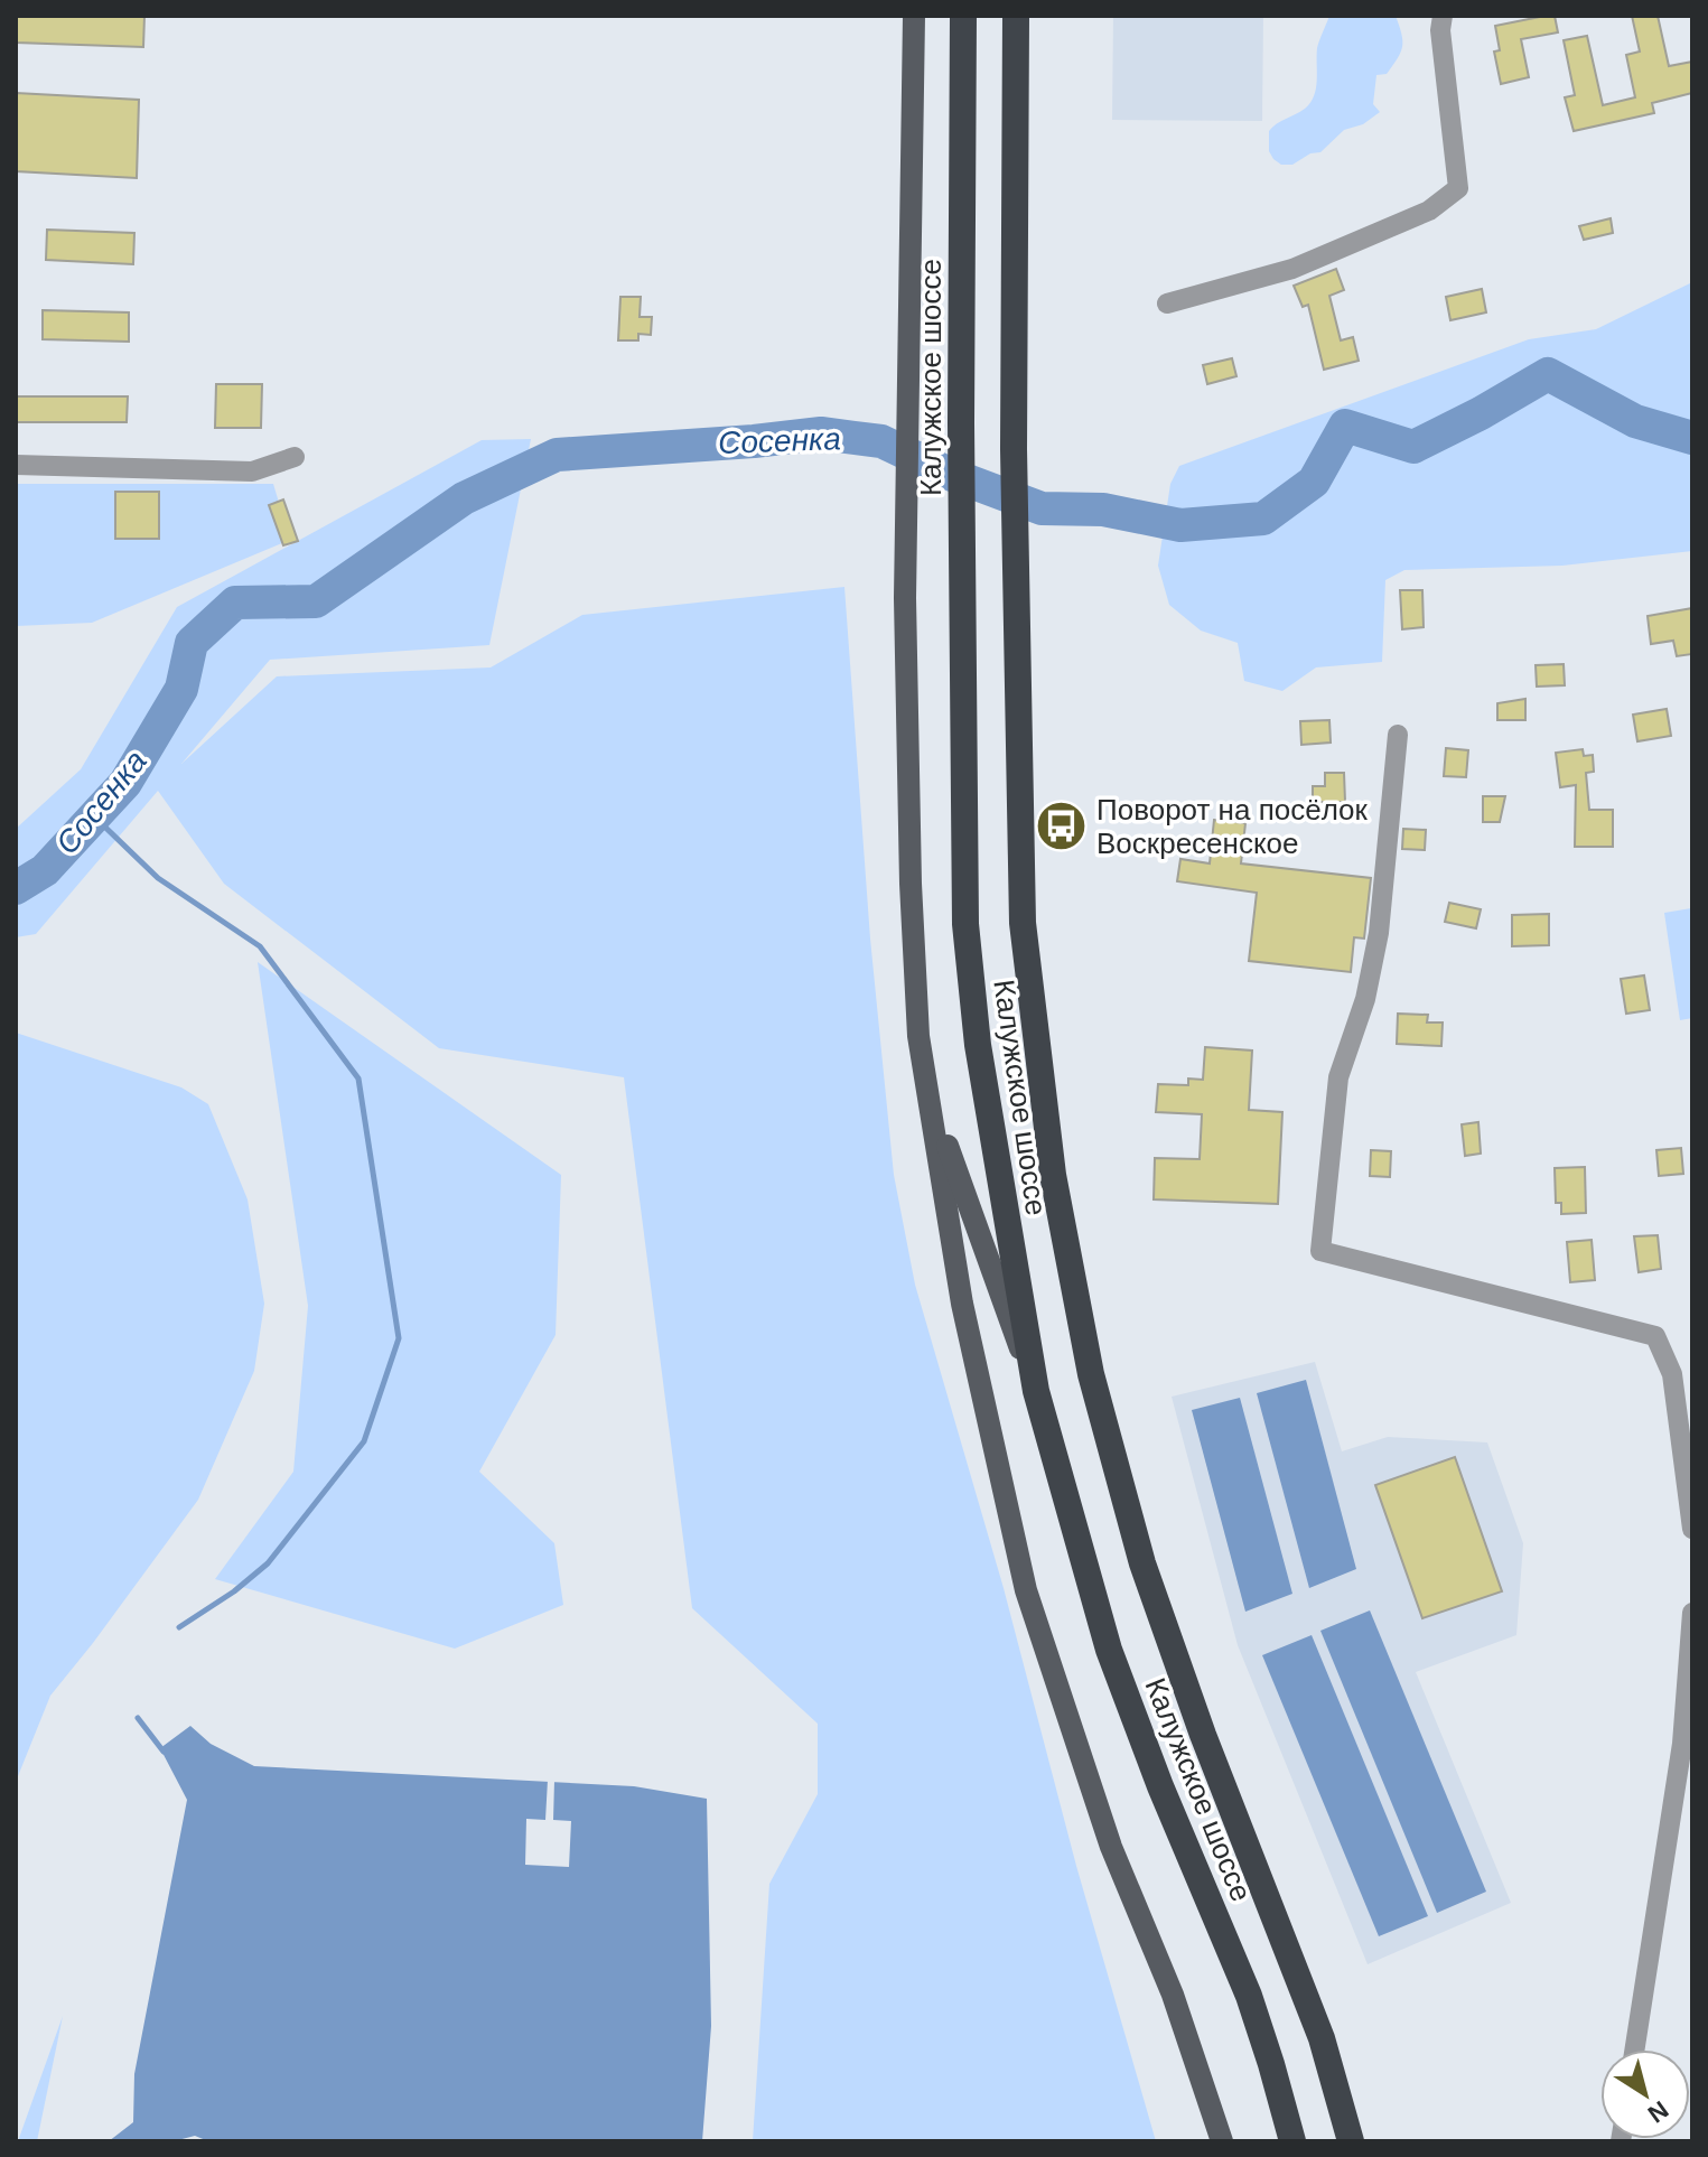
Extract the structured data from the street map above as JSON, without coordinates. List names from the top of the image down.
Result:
{
  "streets": {
    "highway": ["Калужское шоссе"]
  },
  "water": ["Сосенка"],
  "places": {
    "bus stop": ["Поворот на посёлок Воскресенское"]
  },
  "north": "bottom right"
}
